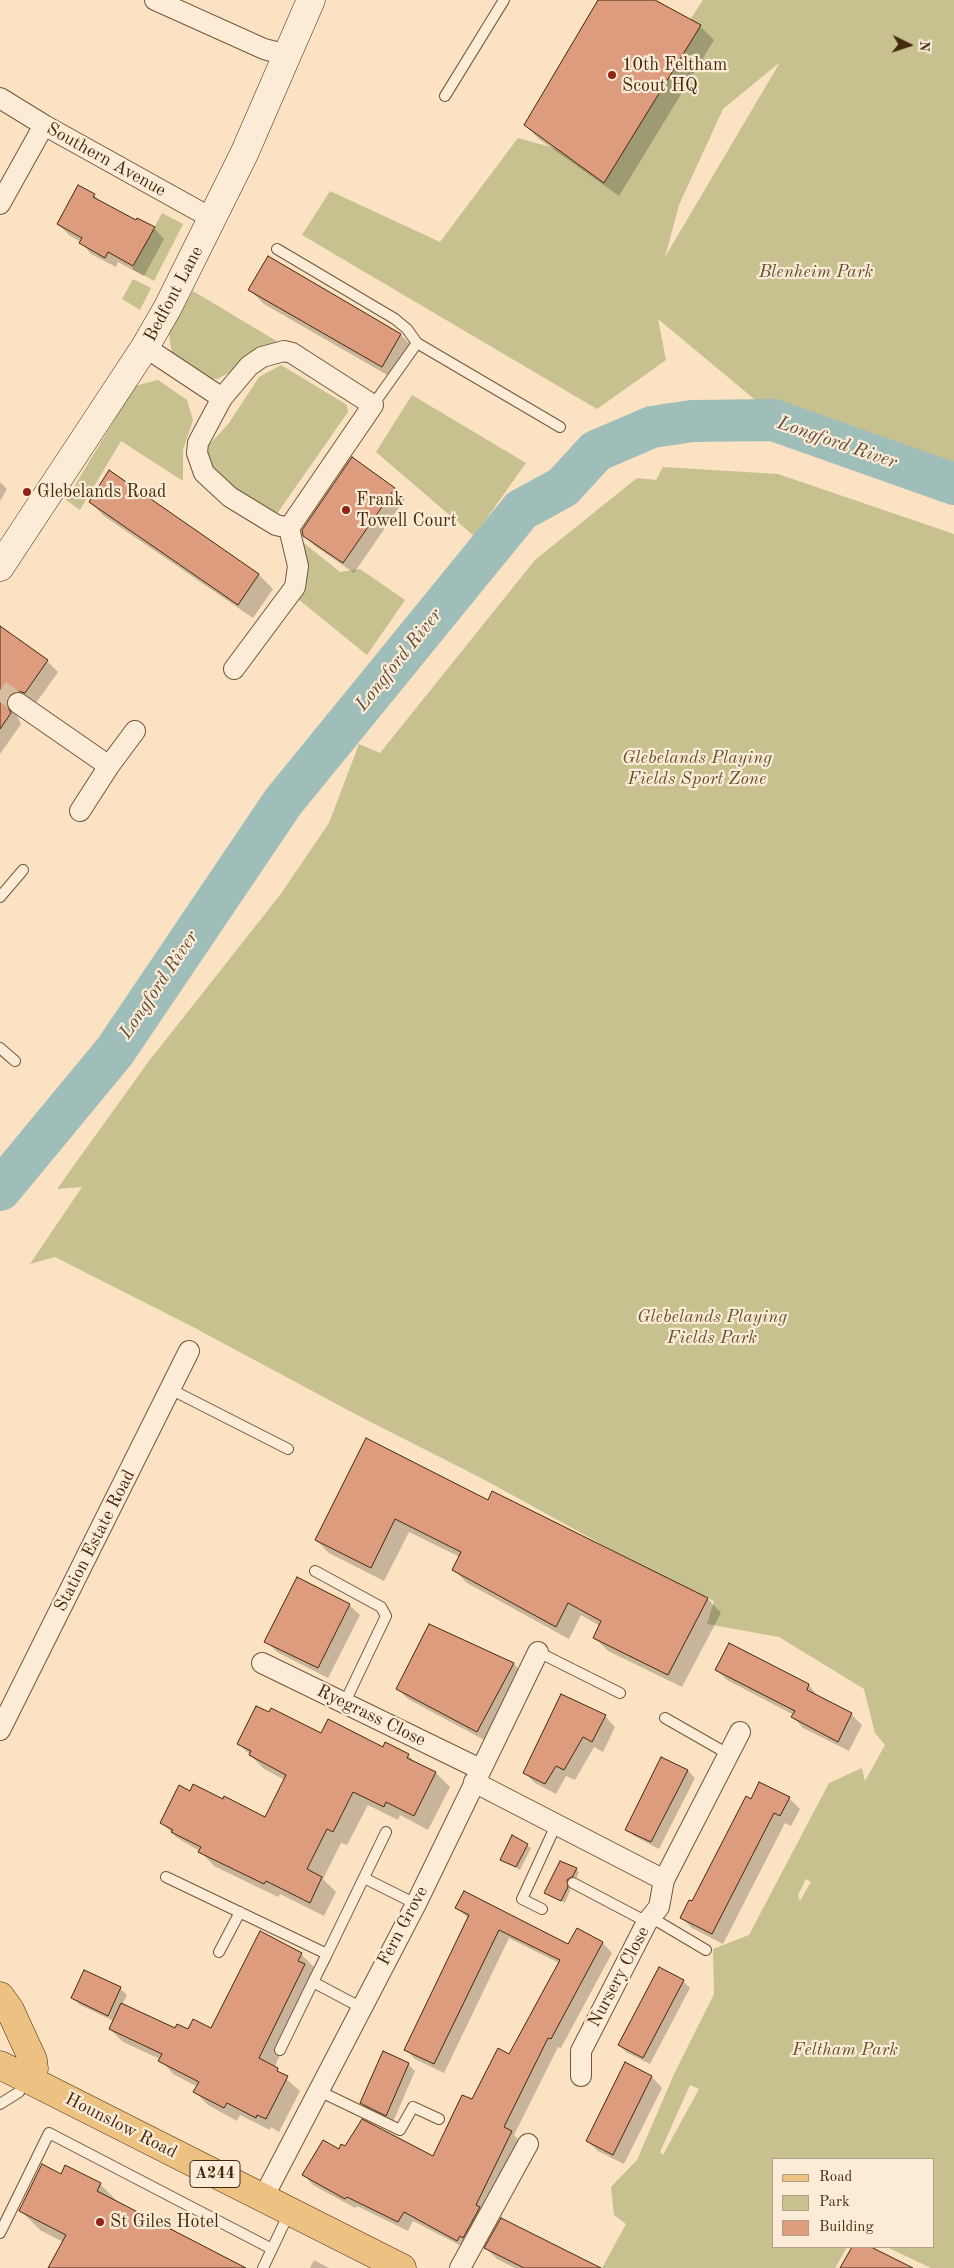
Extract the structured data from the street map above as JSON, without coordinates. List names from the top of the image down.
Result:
{
  "streets": {
    "main road": ["Bedfont Lane", "Hounslow Road", "A244"],
    "street": [
      "Southern Avenue",
      "Station Estate Road",
      "Ryegrass Close",
      "Fern Grove",
      "Nursery Close"
    ]
  },
  "crossings": [
    ["Southern Avenue", "Bedfont Lane"],
    ["Ryegrass Close", "Fern Grove"],
    ["Fern Grove", "Hounslow Road"]
  ],
  "water": ["Longford River"],
  "parks": [
    "Blenheim Park",
    "Glebelands Playing Fields Sport Zone",
    "Glebelands Playing Fields Park",
    "Feltham Park"
  ],
  "places": [
    "10th Feltham Scout HQ",
    "Glebelands Road",
    "Frank Towell Court",
    "St Giles Hotel"
  ],
  "legend": ["Road", "Park", "Building"],
  "north": "right"
}
